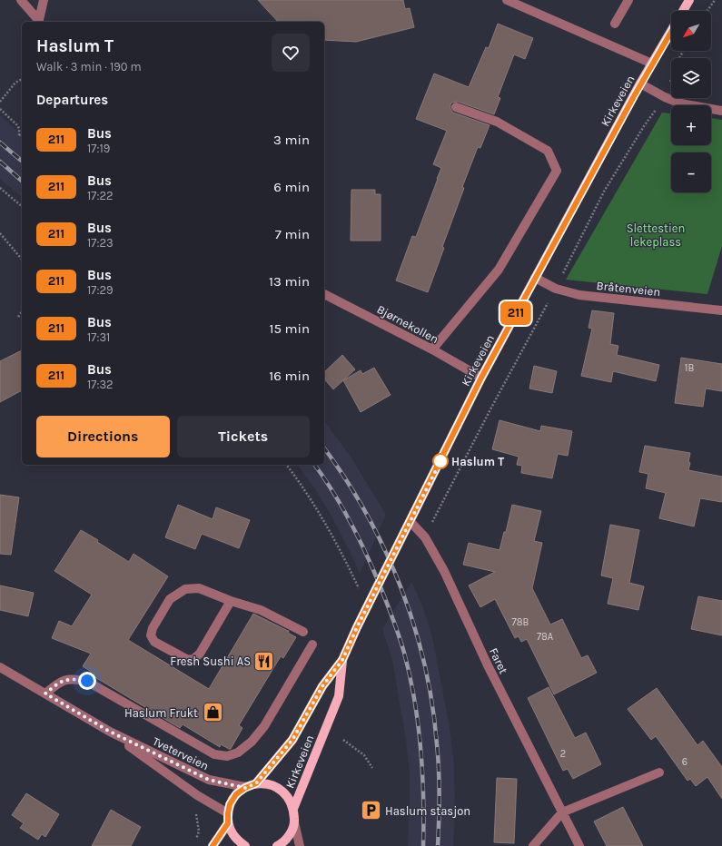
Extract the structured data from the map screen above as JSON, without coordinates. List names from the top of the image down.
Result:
{
  "streets": {
    "main road": ["Kirkeveien"],
    "street": [
      "Bråtenveien",
      "Bjørnekollen",
      "Faret",
      "Tveterveien"
    ]
  },
  "crossings": [
    ["Kirkeveien", "Bråtenveien"],
    ["Kirkeveien", "Bjørnekollen"],
    ["Kirkeveien", "Faret"]
  ],
  "parks": ["Slettestien lekeplass"],
  "places": {
    "other": ["Haslum T"],
    "restaurant": ["Fresh Sushi AS"],
    "shop": ["Haslum Frukt"],
    "parking": ["Haslum stasjon"]
  },
  "lines": ["bus line 211"],
  "house_numbers": [
    "1B",
    "78B",
    "78A",
    "2",
    "6"
  ],
  "north": "bottom left",
  "page": {
    "on_map": "211",
    "map_buttons": ["+", "−"],
    "heading": [
      ["Haslum T", "Walk · 3 min · 190 m"],
      "Departures"
    ],
    "list": [
      {
        "mark": "211",
        "name": "Bus",
        "note": "17:19",
        "value": "3 min"
      },
      {
        "mark": "211",
        "name": "Bus",
        "note": "17:22",
        "value": "6 min"
      },
      {
        "mark": "211",
        "name": "Bus",
        "note": "17:23",
        "value": "7 min"
      },
      {
        "mark": "211",
        "name": "Bus",
        "note": "17:29",
        "value": "13 min"
      },
      {
        "mark": "211",
        "name": "Bus",
        "note": "17:31",
        "value": "15 min"
      },
      {
        "mark": "211",
        "name": "Bus",
        "note": "17:32",
        "value": "16 min"
      }
    ],
    "buttons": ["Directions", "Tickets"]
  }
}
